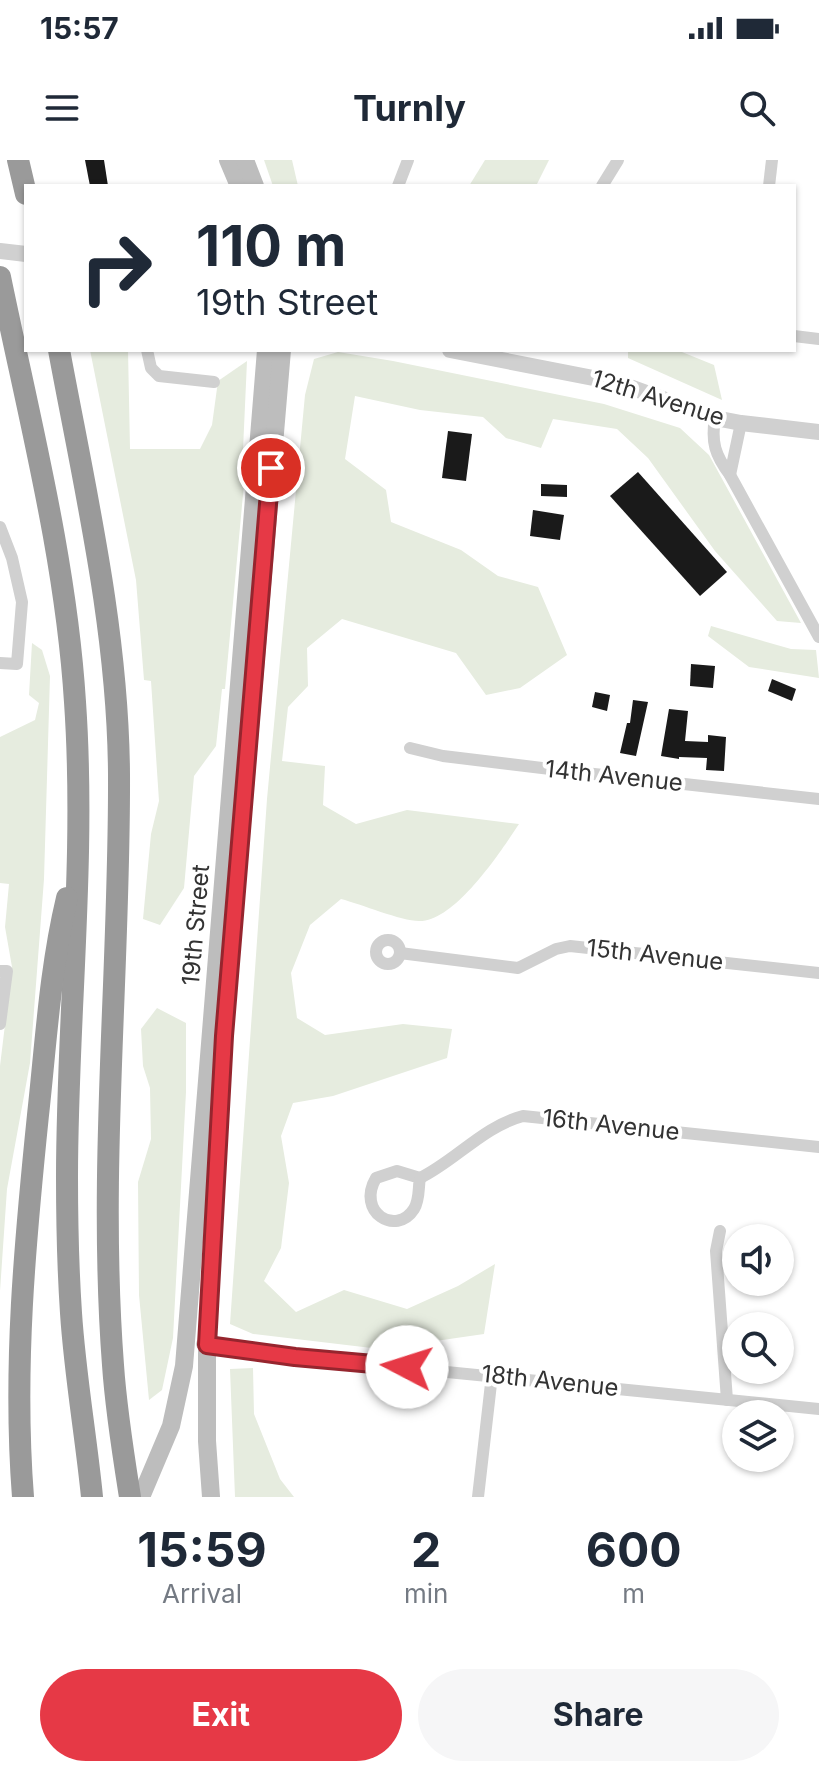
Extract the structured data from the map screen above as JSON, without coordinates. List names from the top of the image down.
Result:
{
  "streets": {
    "main road": ["19th Street"],
    "street": [
      "12th Avenue",
      "14th Avenue",
      "15th Avenue",
      "16th Avenue",
      "18th Avenue"
    ]
  },
  "crossings": [
    ["19th Street", "18th Avenue"]
  ],
  "page": {
    "status": "15:57",
    "header": "Turnly",
    "turn": ["110 m", "19th Street"],
    "eta": [
      "15:59",
      "Arrival",
      "2",
      "min",
      "600",
      "m"
    ],
    "buttons": ["Exit", "Share"]
  }
}
